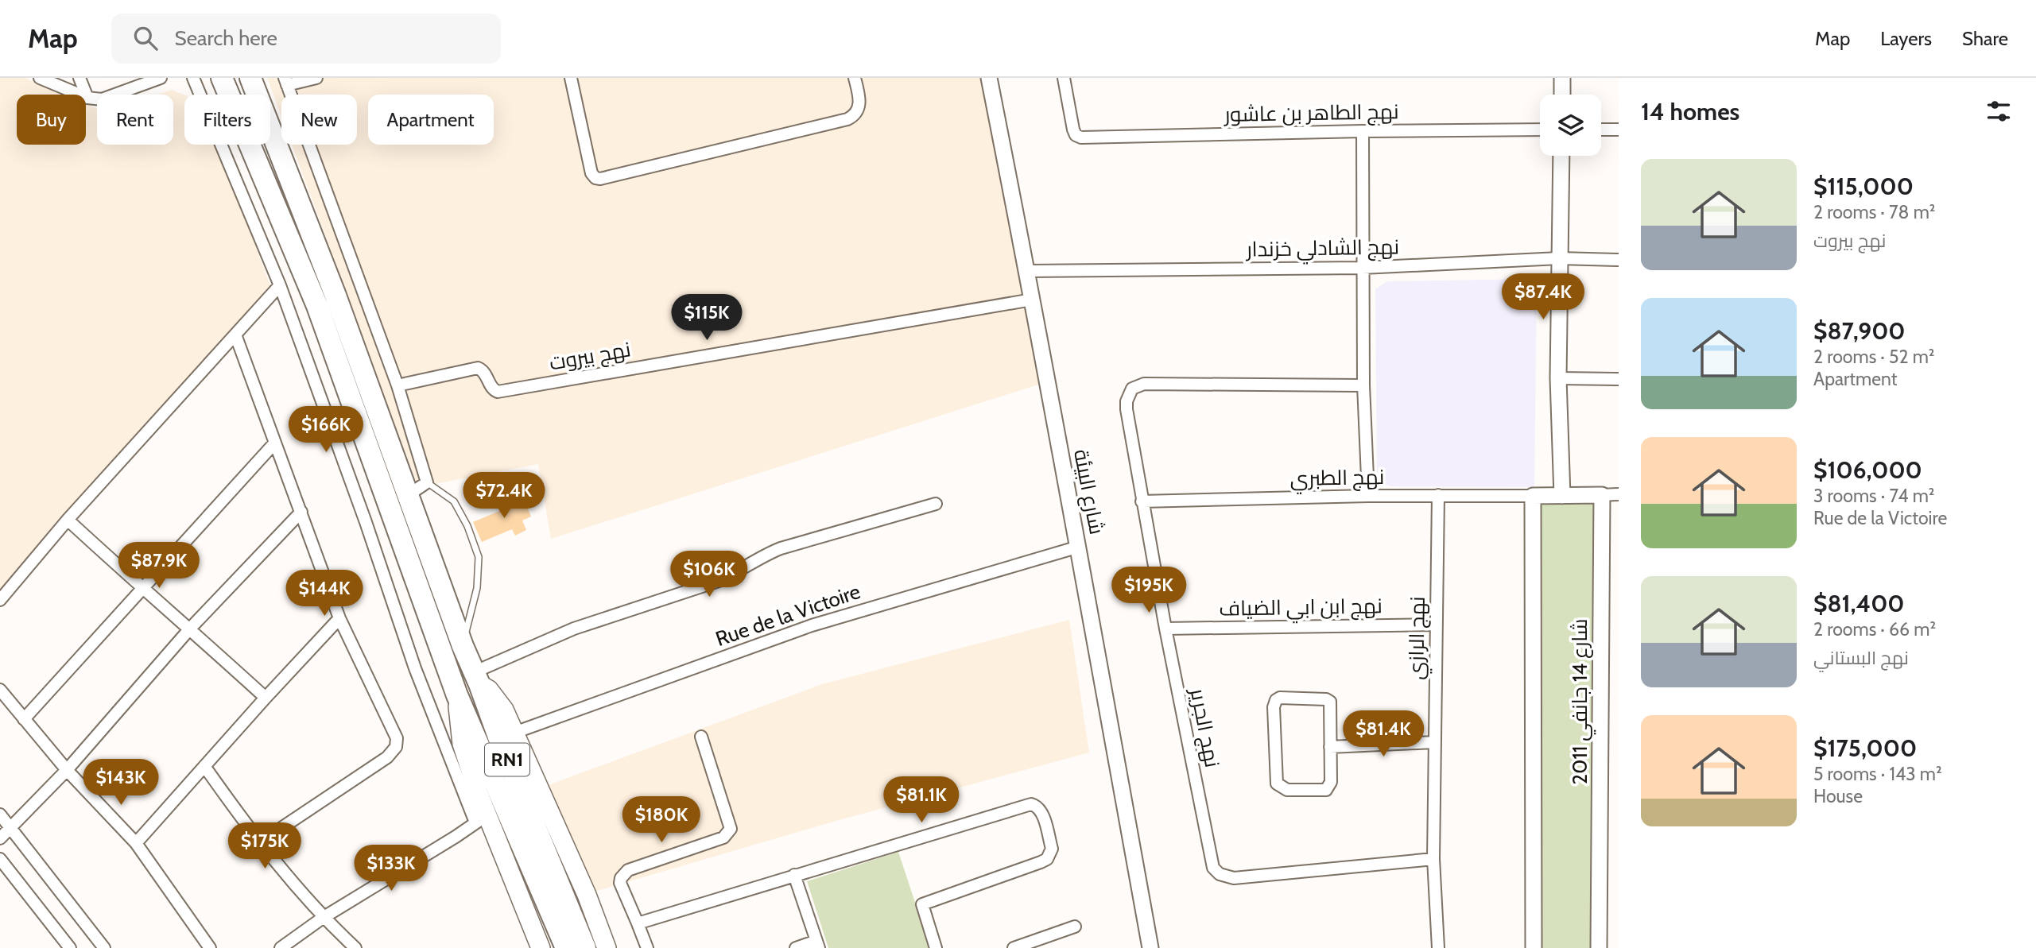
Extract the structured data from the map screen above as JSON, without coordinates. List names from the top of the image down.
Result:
{
  "streets": {
    "highway": ["RN1"],
    "street": [
      "نهج الطاهر بن عاشور",
      "نهج الشادلي خزندار",
      "نهج بيروت",
      "نهج الطبري",
      "شارع البيئة",
      "نهج ابن ابي الضياف",
      "Rue de la Victoire",
      "نهج الرازي",
      "شارع 14 جانفي 2011",
      "نهج الجرير"
    ]
  },
  "crossings": [
    ["نهج الشادلي خزندار", "شارع البيئة"],
    ["نهج بيروت", "شارع البيئة"],
    ["نهج الطبري", "نهج الرازي"],
    ["نهج الطبري", "نهج الجرير"],
    ["شارع البيئة", "Rue de la Victoire"],
    ["نهج ابن ابي الضياف", "نهج الرازي"],
    ["نهج ابن ابي الضياف", "نهج الجرير"],
    ["نهج الرازي", "نهج الجرير"]
  ],
  "page": {
    "header": "Map",
    "search": "Search here",
    "nav": ["Map", "Layers", "Share"],
    "heading": "14 homes",
    "chip": [
      "Buy",
      "Rent",
      "Filters",
      "New",
      "Apartment"
    ],
    "list": [
      {
        "name": "$115,000",
        "note": "2 rooms · 78 m² · نهج بيروت"
      },
      {
        "name": "$87,900",
        "note": "2 rooms · 52 m² · Apartment"
      },
      {
        "name": "$106,000",
        "note": "3 rooms · 74 m² · Rue de la Victoire"
      },
      {
        "name": "$81,400",
        "note": "2 rooms · 66 m² · نهج البستاني"
      },
      {
        "name": "$175,000",
        "note": "5 rooms · 143 m² · House"
      }
    ],
    "price": [
      "$87.4K",
      "$115K",
      "$166K",
      "$72.4K",
      "$87.9K",
      "$106K",
      "$195K",
      "$144K",
      "$81.4K",
      "$143K",
      "$81.1K",
      "$180K",
      "$175K",
      "$133K"
    ]
  }
}
